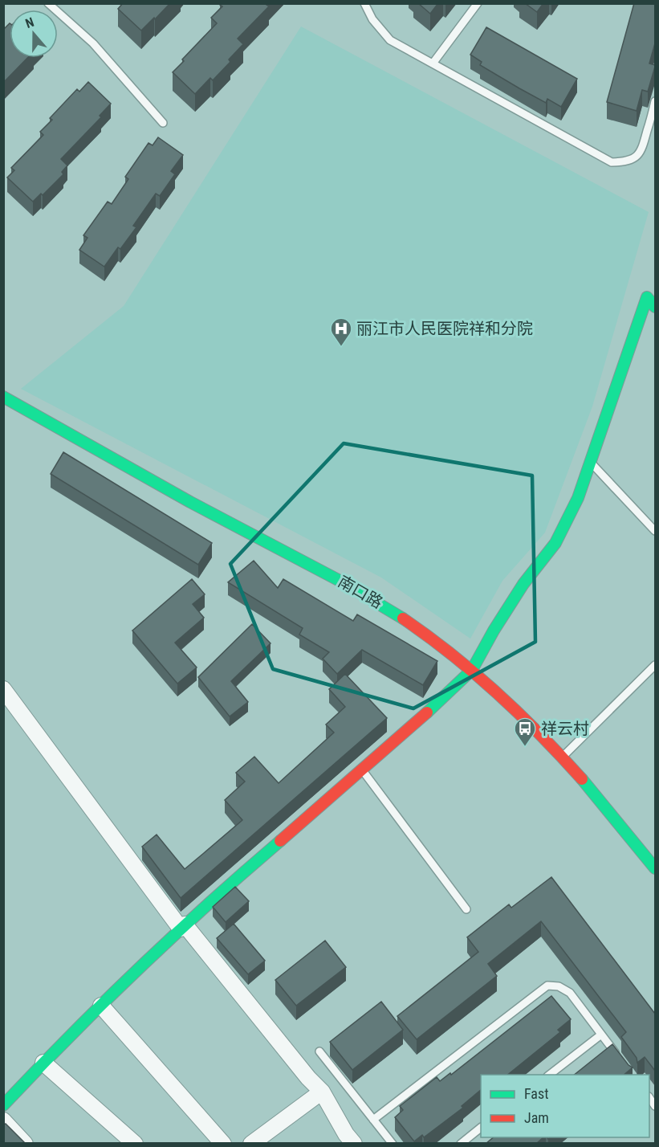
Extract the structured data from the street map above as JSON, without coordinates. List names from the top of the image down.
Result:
{
  "streets": {
    "street": ["南口路"]
  },
  "places": {
    "hospital": ["丽江市人民医院祥和分院"],
    "bus stop": ["祥云村"]
  },
  "legend": ["Fast", "Jam"],
  "north": "top"
}
